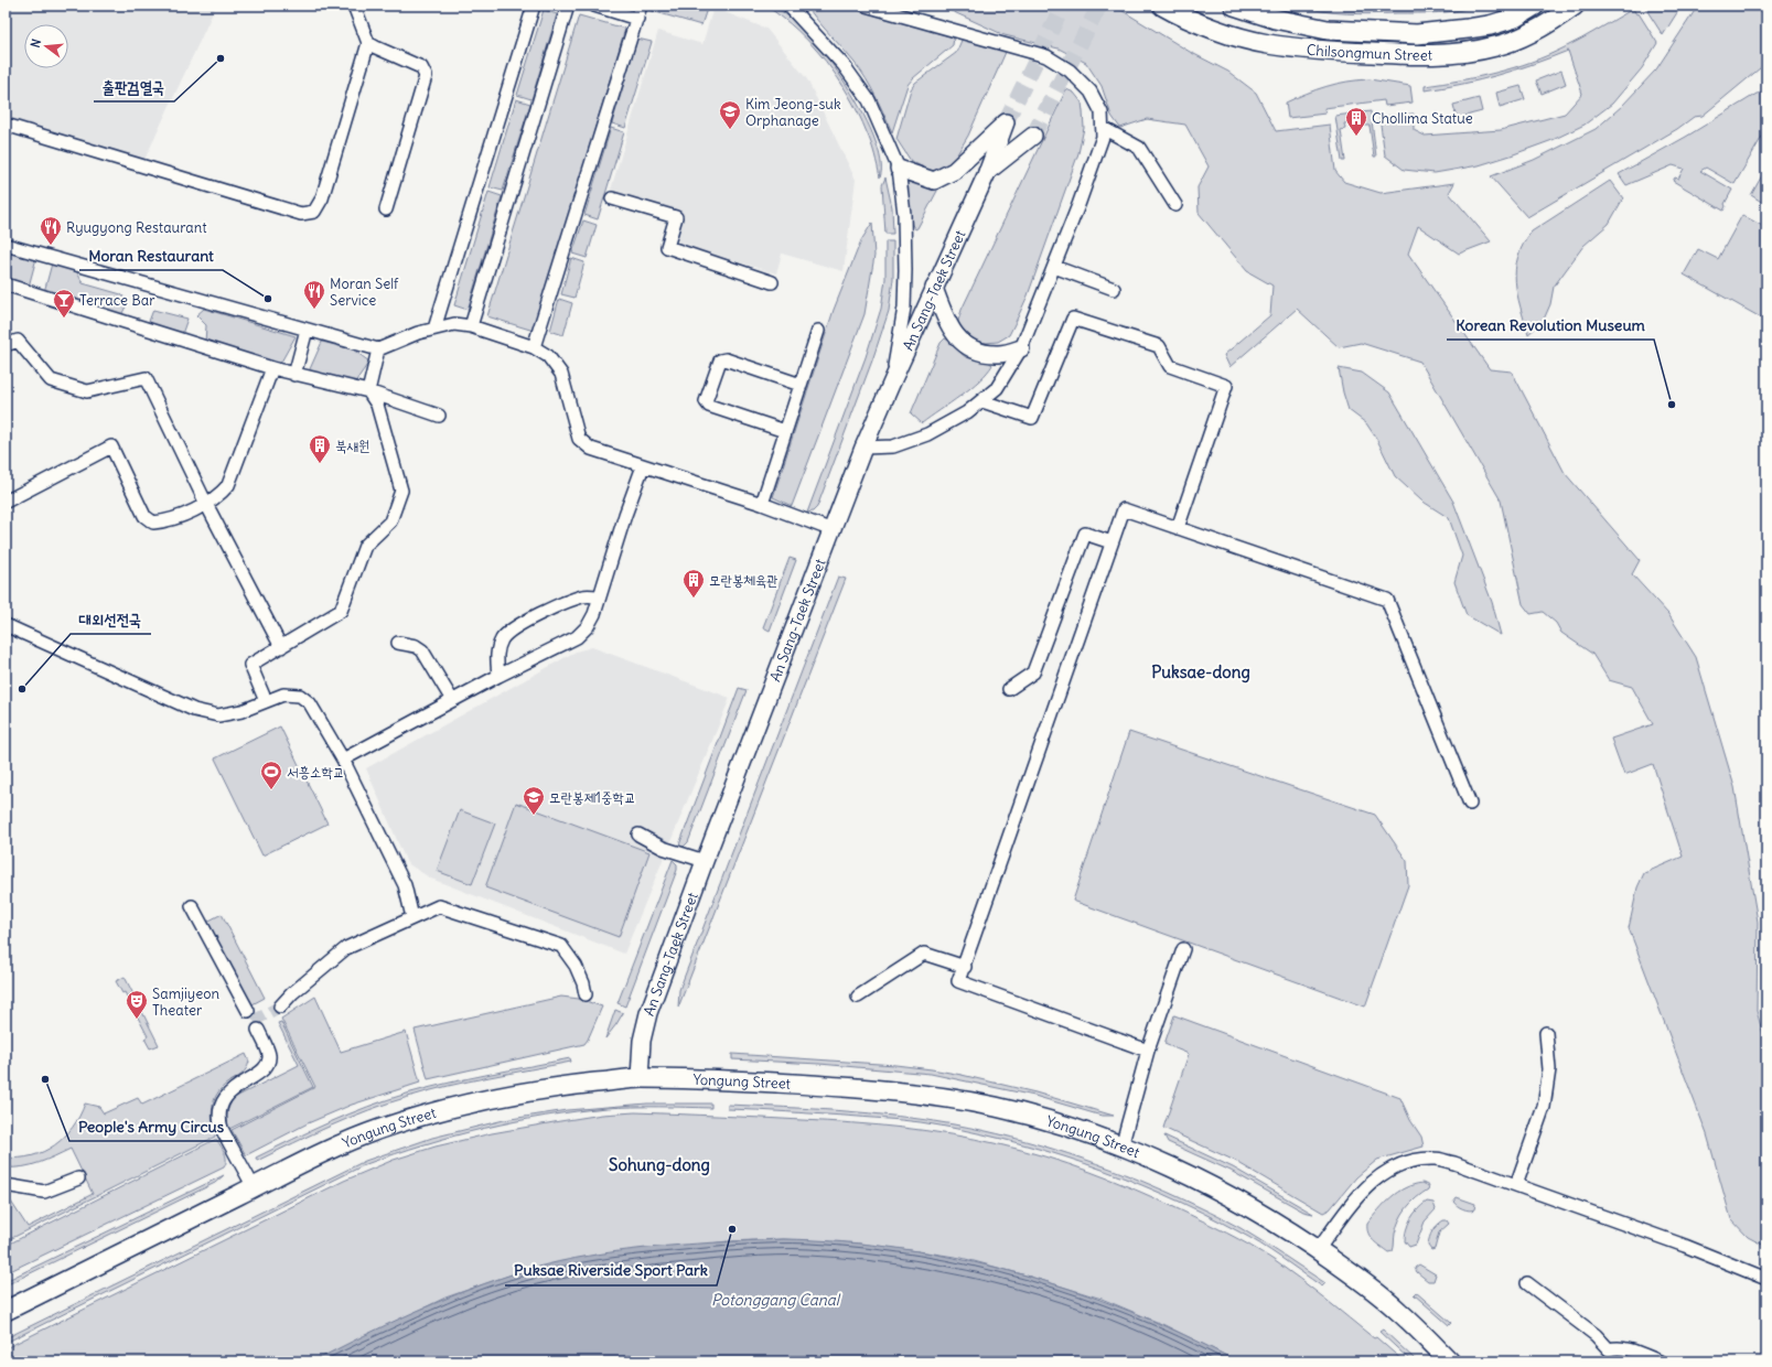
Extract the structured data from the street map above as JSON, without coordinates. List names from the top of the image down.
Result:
{
  "streets": {
    "main road": ["Chilsongmun Street", "An Sang-Taek Street", "Yongung Street"]
  },
  "crossings": [
    ["An Sang-Taek Street", "Yongung Street"]
  ],
  "districts": ["Puksae-dong", "Sohung-dong"],
  "water": ["Potonggang Canal"],
  "places": {
    "other": [
      "출판검열국",
      "Moran Restaurant",
      "Korean Revolution Museum",
      "대외선전국",
      "People's Army Circus",
      "Puksae Riverside Sport Park"
    ],
    "school or university": ["Kim Jeong-suk Orphanage", "모란봉제1중학교"],
    "building": ["Chollima Statue", "북새원", "모란봉체육관"],
    "restaurant": ["Ryugyong Restaurant", "Moran Self Service"],
    "bar": ["Terrace Bar"],
    "sports": ["서흥소학교"],
    "theatre": ["Samjiyeon Theater"]
  },
  "north": "left"
}
